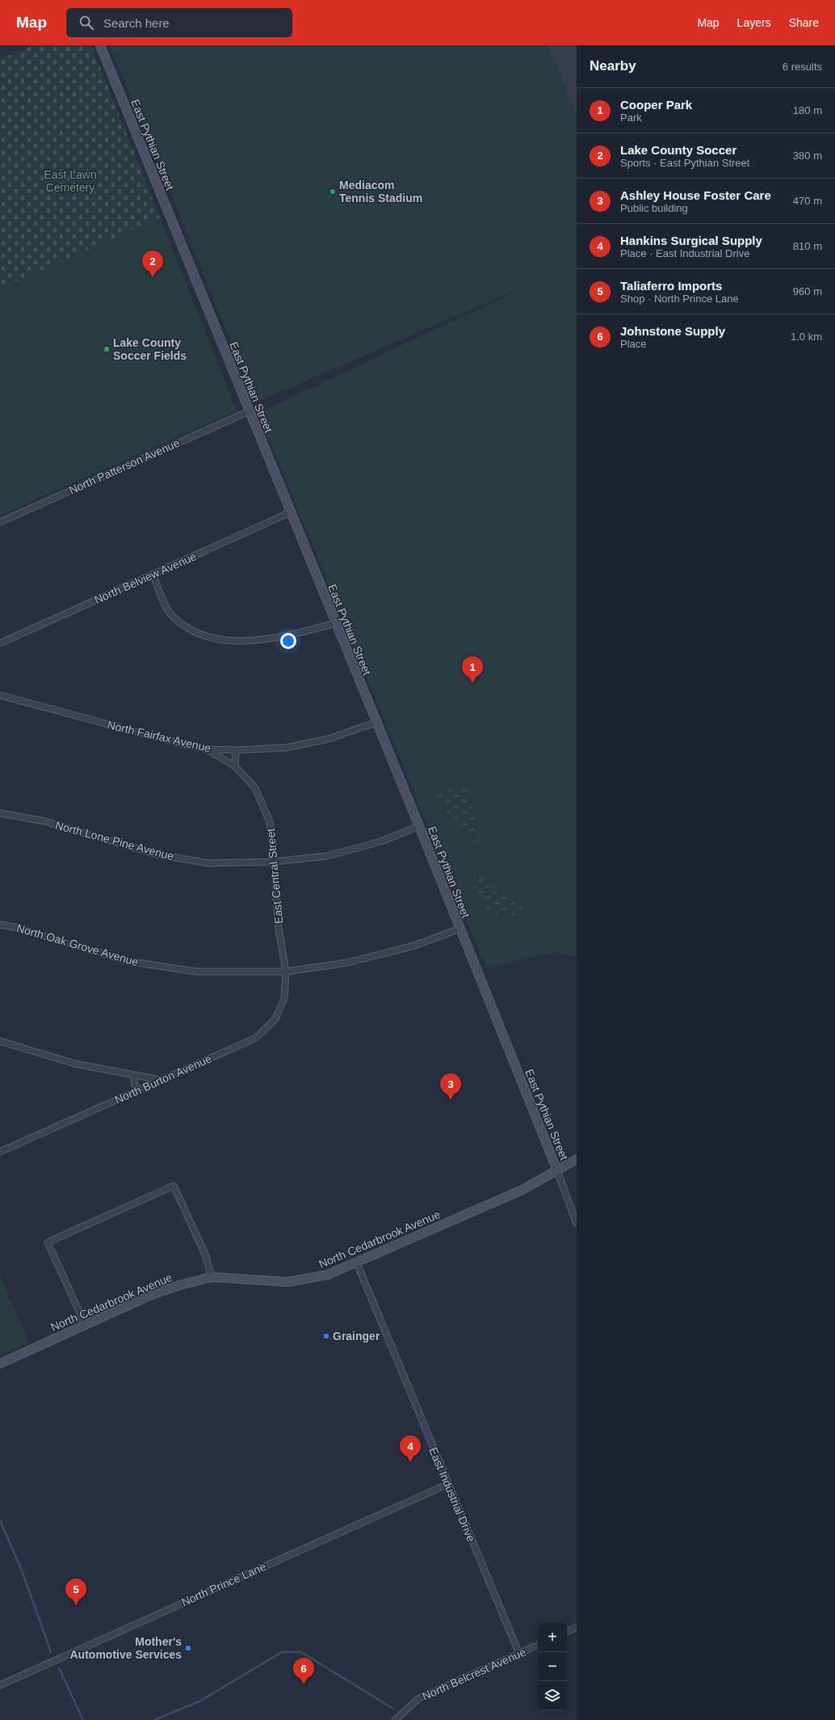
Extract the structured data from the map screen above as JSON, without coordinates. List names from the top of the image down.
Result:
{
  "streets": {
    "street": [
      "East Pythian Street",
      "North Patterson Avenue",
      "North Belview Avenue",
      "North Fairfax Avenue",
      "North Lone Pine Avenue",
      "East Central Street",
      "North Oak Grove Avenue",
      "North Burton Avenue",
      "North Cedarbrook Avenue",
      "East Industrial Drive",
      "North Prince Lane",
      "North Belcrest Avenue"
    ]
  },
  "crossings": [
    ["East Pythian Street", "North Patterson Avenue"],
    ["East Pythian Street", "North Belview Avenue"],
    ["East Pythian Street", "North Fairfax Avenue"],
    ["East Pythian Street", "North Lone Pine Avenue"],
    ["East Pythian Street", "North Oak Grove Avenue"],
    ["East Pythian Street", "North Cedarbrook Avenue"],
    ["North Fairfax Avenue", "East Central Street"],
    ["North Lone Pine Avenue", "East Central Street"],
    ["East Central Street", "North Oak Grove Avenue"],
    ["East Central Street", "North Burton Avenue"],
    ["North Oak Grove Avenue", "North Burton Avenue"],
    ["North Cedarbrook Avenue", "East Industrial Drive"],
    ["East Industrial Drive", "North Prince Lane"],
    ["East Industrial Drive", "North Belcrest Avenue"]
  ],
  "parks": ["East Lawn Cemetery"],
  "places": [
    "Mediacom Tennis Stadium",
    "Lake County Soccer Fields",
    "Grainger",
    "Mother's Automotive Services"
  ],
  "page": {
    "header": "Map",
    "search": "Search here",
    "nav": ["Map", "Layers", "Share"],
    "heading": ["Nearby", "6 results"],
    "list": [
      {
        "mark": "1",
        "name": "Cooper Park",
        "note": "Park",
        "value": "180 m"
      },
      {
        "mark": "2",
        "name": "Lake County Soccer",
        "note": "Sports · East Pythian Street",
        "value": "380 m"
      },
      {
        "mark": "3",
        "name": "Ashley House Foster Care",
        "note": "Public building",
        "value": "470 m"
      },
      {
        "mark": "4",
        "name": "Hankins Surgical Supply",
        "note": "Place · East Industrial Drive",
        "value": "810 m"
      },
      {
        "mark": "5",
        "name": "Taliaferro Imports",
        "note": "Shop · North Prince Lane",
        "value": "960 m"
      },
      {
        "mark": "6",
        "name": "Johnstone Supply",
        "note": "Place",
        "value": "1.0 km"
      }
    ],
    "pins": [
      "2",
      "1",
      "3",
      "4",
      "5",
      "6"
    ],
    "map_buttons": ["+", "−"]
  }
}
